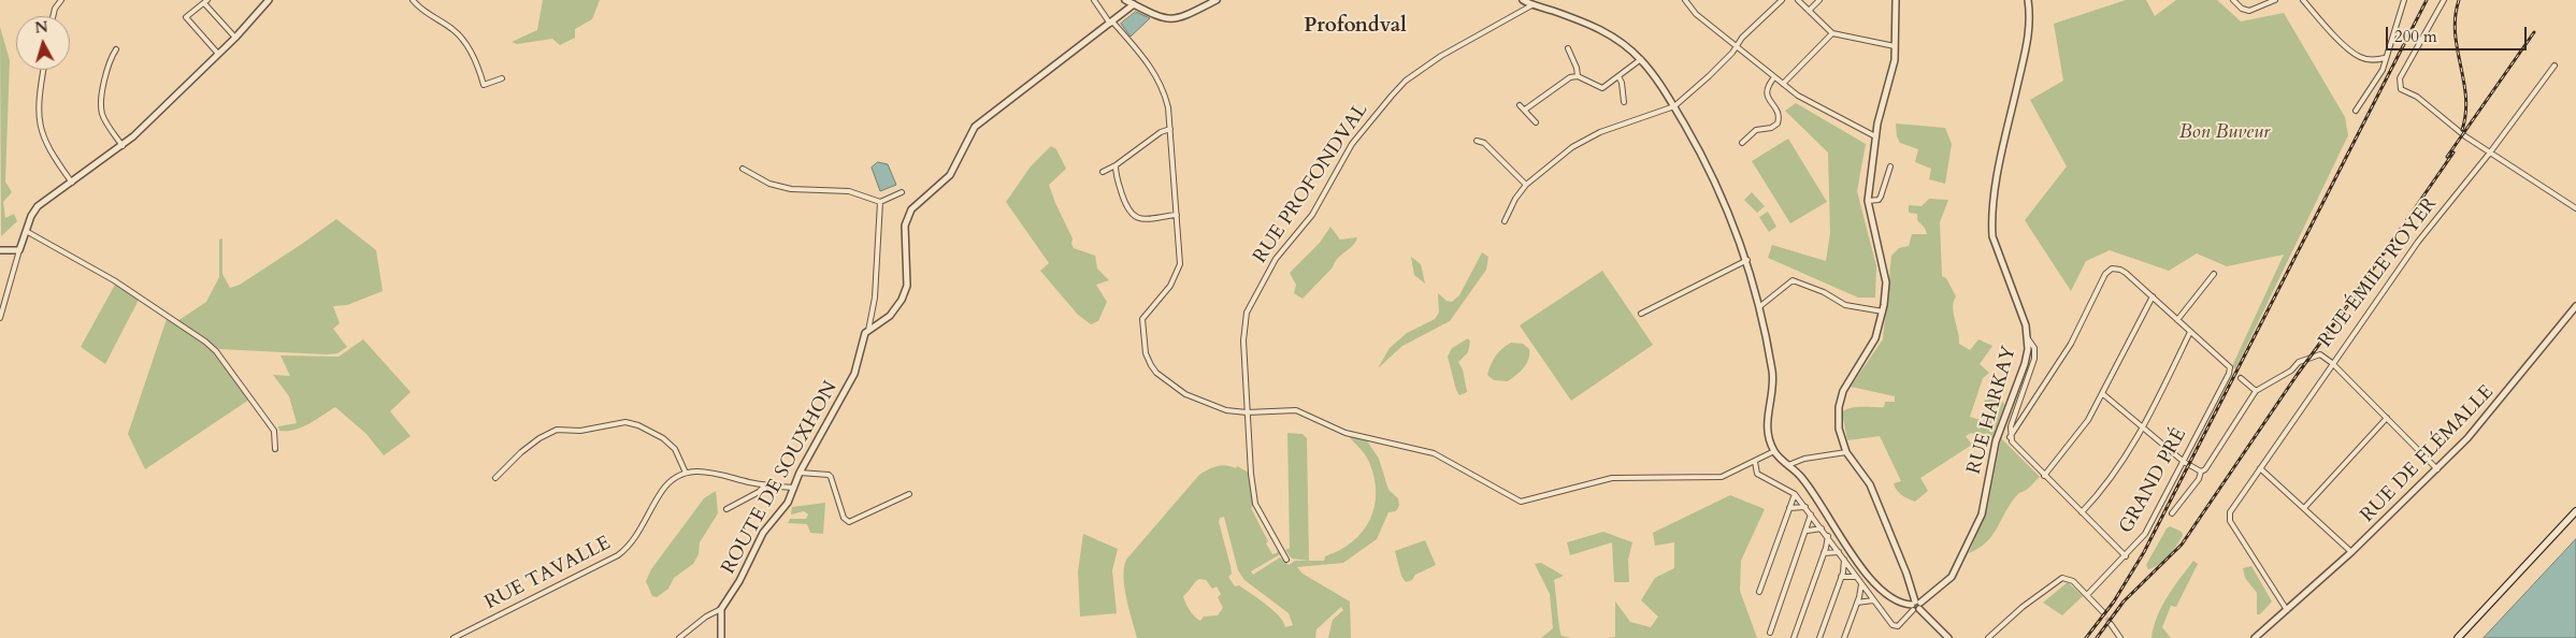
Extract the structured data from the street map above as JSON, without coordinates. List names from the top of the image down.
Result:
{
  "streets": {
    "street": [
      "RUE PROFONDVAL",
      "RUE ÉMILE ROYER",
      "RUE HARKAY",
      "RUE DE FLÉMALLE",
      "ROUTE DE SOUXHON",
      "GRAND PRÉ",
      "RUE TAVALLE"
    ]
  },
  "districts": ["Profondval"],
  "parks": ["Bon Buveur"],
  "scale_bar": "200 m",
  "north": "top"
}
